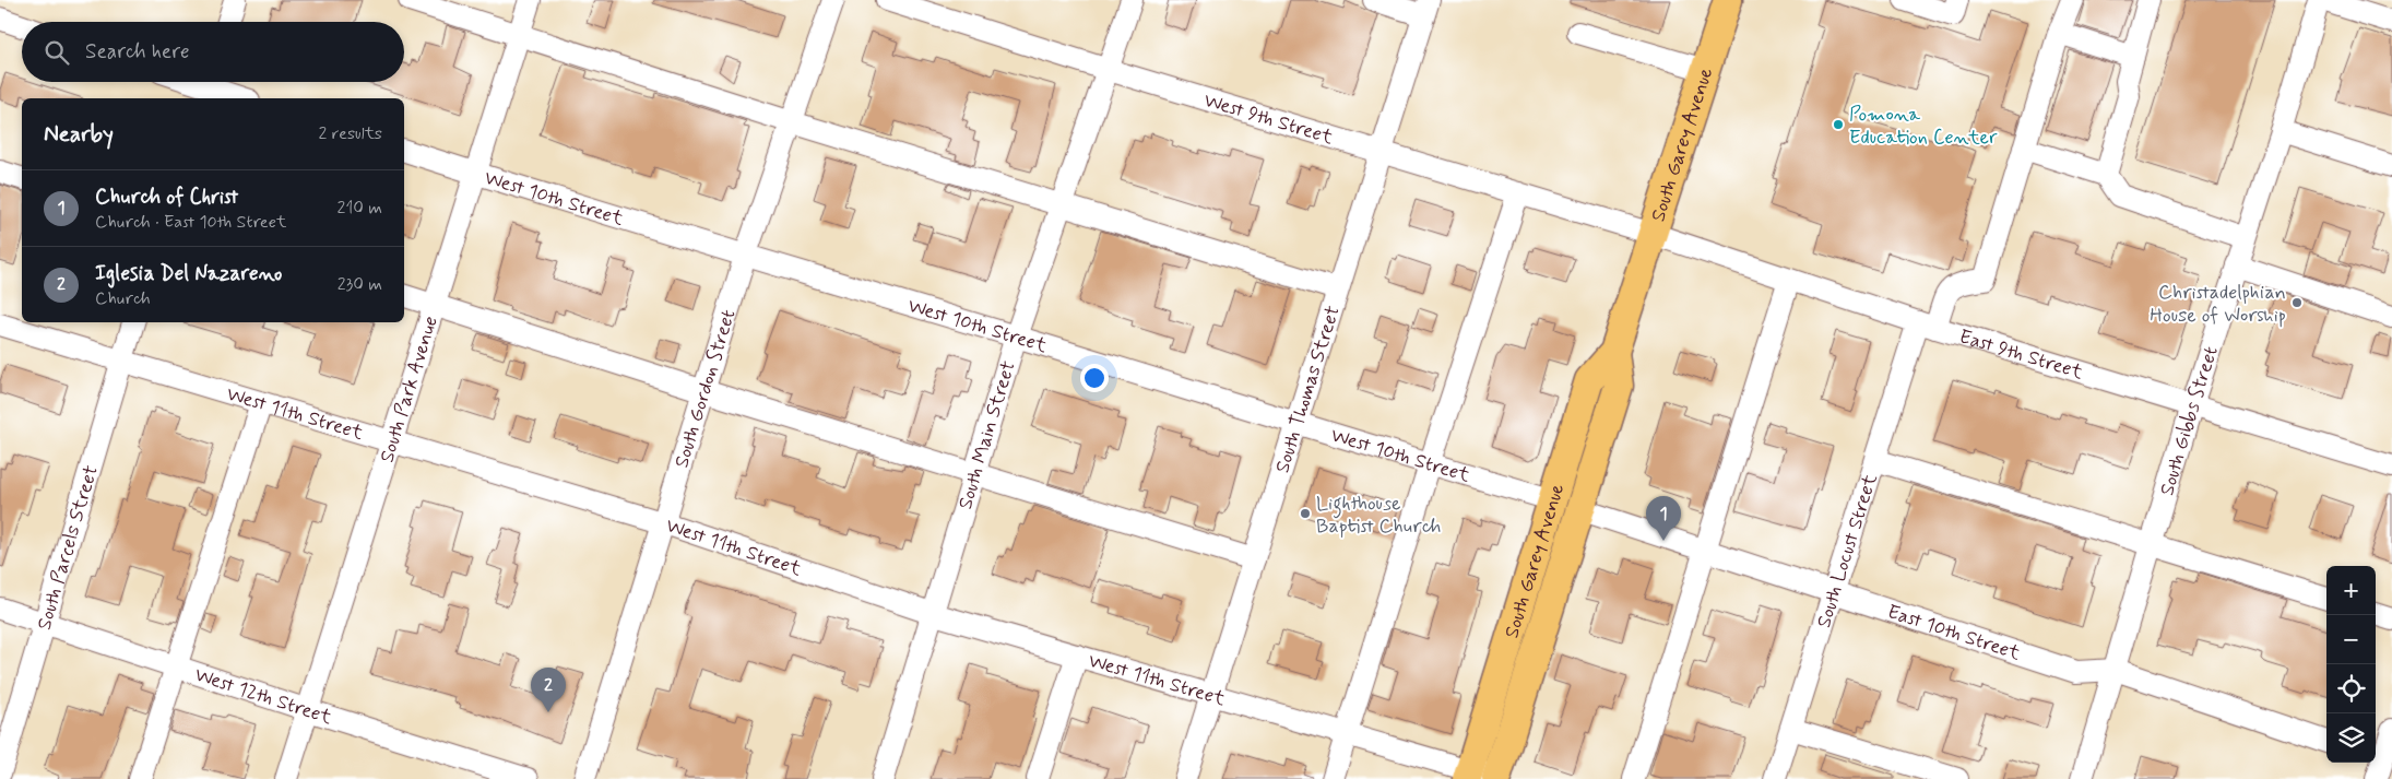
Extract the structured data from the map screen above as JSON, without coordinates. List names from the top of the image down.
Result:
{
  "streets": {
    "main road": ["South Garey Avenue"],
    "street": [
      "West 9th Street",
      "West 10th Street",
      "East 9th Street",
      "South Gordon Street",
      "South Thomas Street",
      "South Park Avenue",
      "West 11th Street",
      "South Gibbs Street",
      "South Main Street",
      "South Parcels Street",
      "South Locust Street",
      "East 10th Street",
      "West 12th Street"
    ]
  },
  "crossings": [
    ["West 9th Street", "South Garey Avenue"],
    ["West 9th Street", "East 9th Street"],
    ["West 9th Street", "South Thomas Street"],
    ["West 9th Street", "South Main Street"],
    ["South Garey Avenue", "West 10th Street"],
    ["South Garey Avenue", "East 9th Street"],
    ["South Garey Avenue", "West 11th Street"],
    ["South Garey Avenue", "East 10th Street"],
    ["West 10th Street", "South Gordon Street"],
    ["West 10th Street", "South Thomas Street"],
    ["West 10th Street", "South Park Avenue"],
    ["West 10th Street", "South Main Street"],
    ["West 10th Street", "East 10th Street"],
    ["East 9th Street", "South Gibbs Street"],
    ["East 9th Street", "South Locust Street"],
    ["South Gordon Street", "West 11th Street"],
    ["South Thomas Street", "West 11th Street"],
    ["South Park Avenue", "West 11th Street"],
    ["South Park Avenue", "West 12th Street"],
    ["West 11th Street", "South Main Street"],
    ["West 11th Street", "South Parcels Street"],
    ["South Gibbs Street", "East 10th Street"],
    ["South Parcels Street", "West 12th Street"],
    ["South Locust Street", "East 10th Street"]
  ],
  "places": ["Pomona Education Center", "Christadelphian House of Worship", "Lighthouse Baptist Church"],
  "page": {
    "search": "Search here",
    "heading": ["Nearby", "2 results"],
    "list": [
      {
        "mark": "1",
        "name": "Church of Christ",
        "note": "Church · East 10th Street",
        "value": "210 m"
      },
      {
        "mark": "2",
        "name": "Iglesia Del Nazareno",
        "note": "Church",
        "value": "230 m"
      }
    ],
    "pins": ["1", "2"],
    "map_buttons": ["+", "−"]
  }
}
